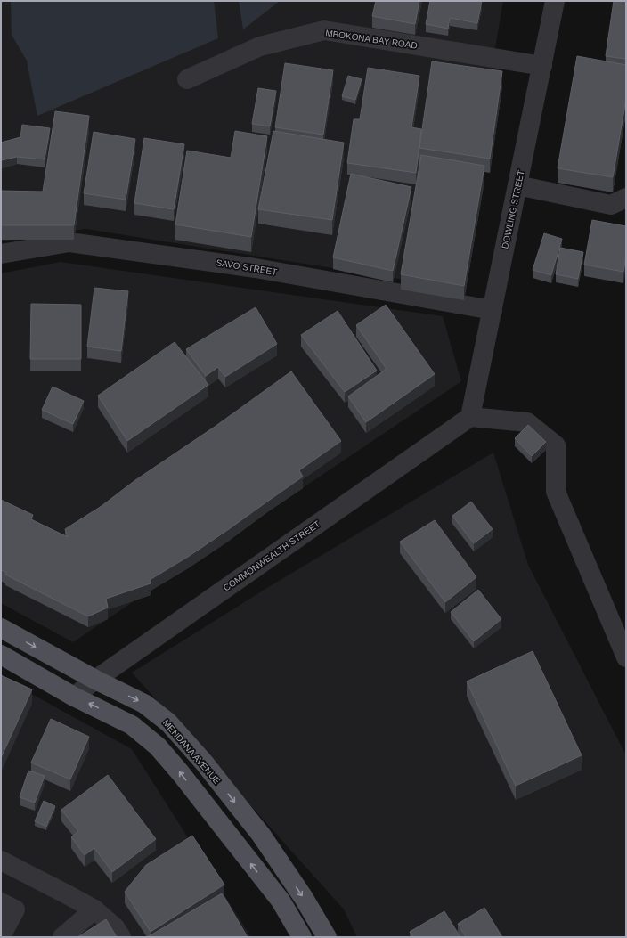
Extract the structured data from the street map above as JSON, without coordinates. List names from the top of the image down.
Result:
{
  "streets": {
    "main road": ["MENDANA AVENUE"],
    "street": [
      "MBOKONA BAY ROAD",
      "DOWLING STREET",
      "SAVO STREET",
      "COMMONWEALTH STREET"
    ]
  },
  "crossings": [
    ["MBOKONA BAY ROAD", "DOWLING STREET"],
    ["DOWLING STREET", "SAVO STREET"],
    ["DOWLING STREET", "COMMONWEALTH STREET"],
    ["COMMONWEALTH STREET", "MENDANA AVENUE"]
  ]
}
